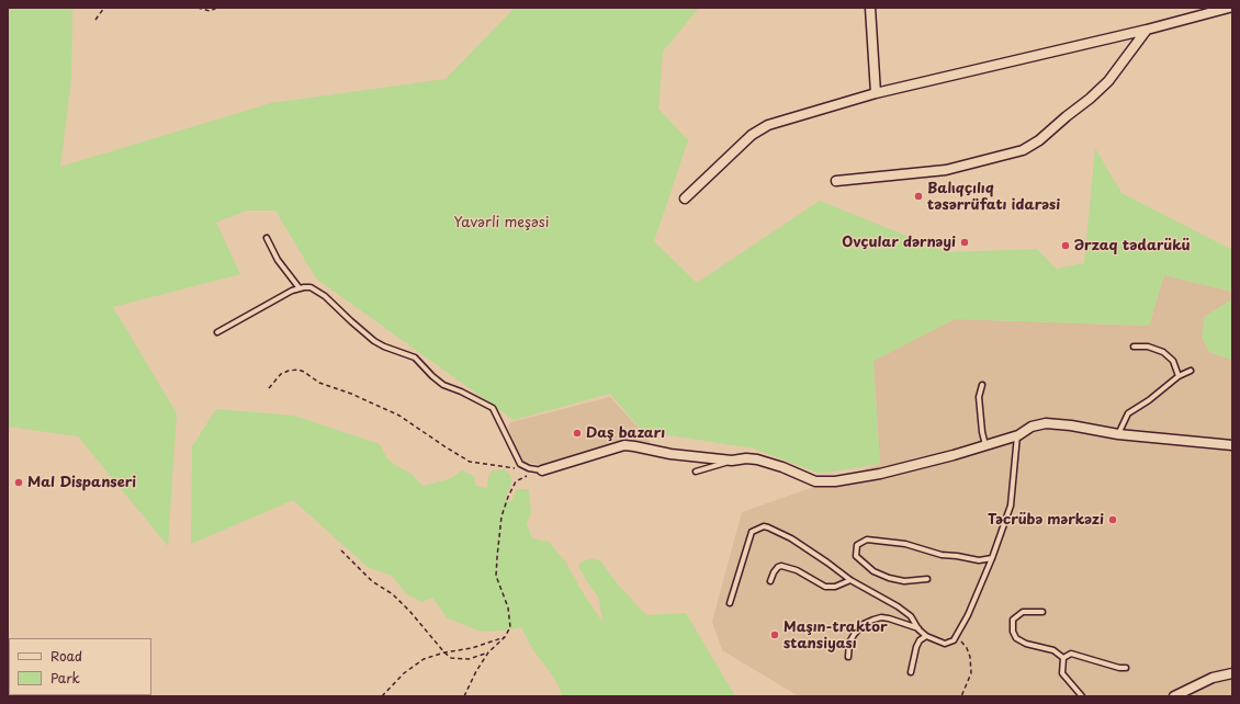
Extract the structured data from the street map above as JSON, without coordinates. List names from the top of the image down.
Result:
{
  "parks": ["Yavərli meşəsi"],
  "places": [
    "Balıqçılıq təsərrüfatı idarəsi",
    "Ovçular dərnəyi",
    "Ərzaq tədarükü",
    "Daş bazarı",
    "Mal Dispanseri",
    "Təcrübə mərkəzi",
    "Maşın-traktor stansiyası"
  ],
  "legend": ["Road", "Park"]
}
